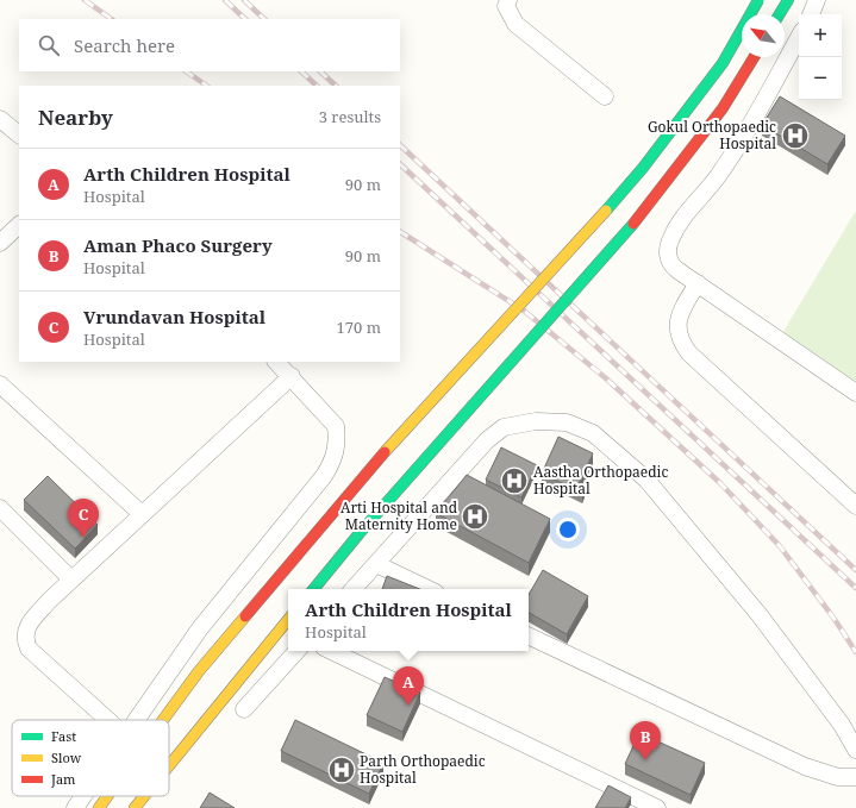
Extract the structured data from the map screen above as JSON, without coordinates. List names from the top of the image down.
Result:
{
  "places": {
    "hospital": [
      "Gokul Orthopaedic Hospital",
      "Aastha Orthopaedic Hospital",
      "Arti Hospital and Maternity Home",
      "Parth Orthopaedic Hospital"
    ]
  },
  "legend": ["Fast", "Slow", "Jam"],
  "north": "top left",
  "page": {
    "map_buttons": ["+", "−"],
    "search": "Search here",
    "heading": ["Nearby", "3 results"],
    "list": [
      {
        "mark": "A",
        "name": "Arth Children Hospital",
        "note": "Hospital",
        "value": "90 m"
      },
      {
        "mark": "B",
        "name": "Aman Phaco Surgery",
        "note": "Hospital",
        "value": "90 m"
      },
      {
        "mark": "C",
        "name": "Vrundavan Hospital",
        "note": "Hospital",
        "value": "170 m"
      }
    ],
    "pins": ["C", "A", "B"],
    "popup": ["Arth Children Hospital", "Hospital"]
  }
}
